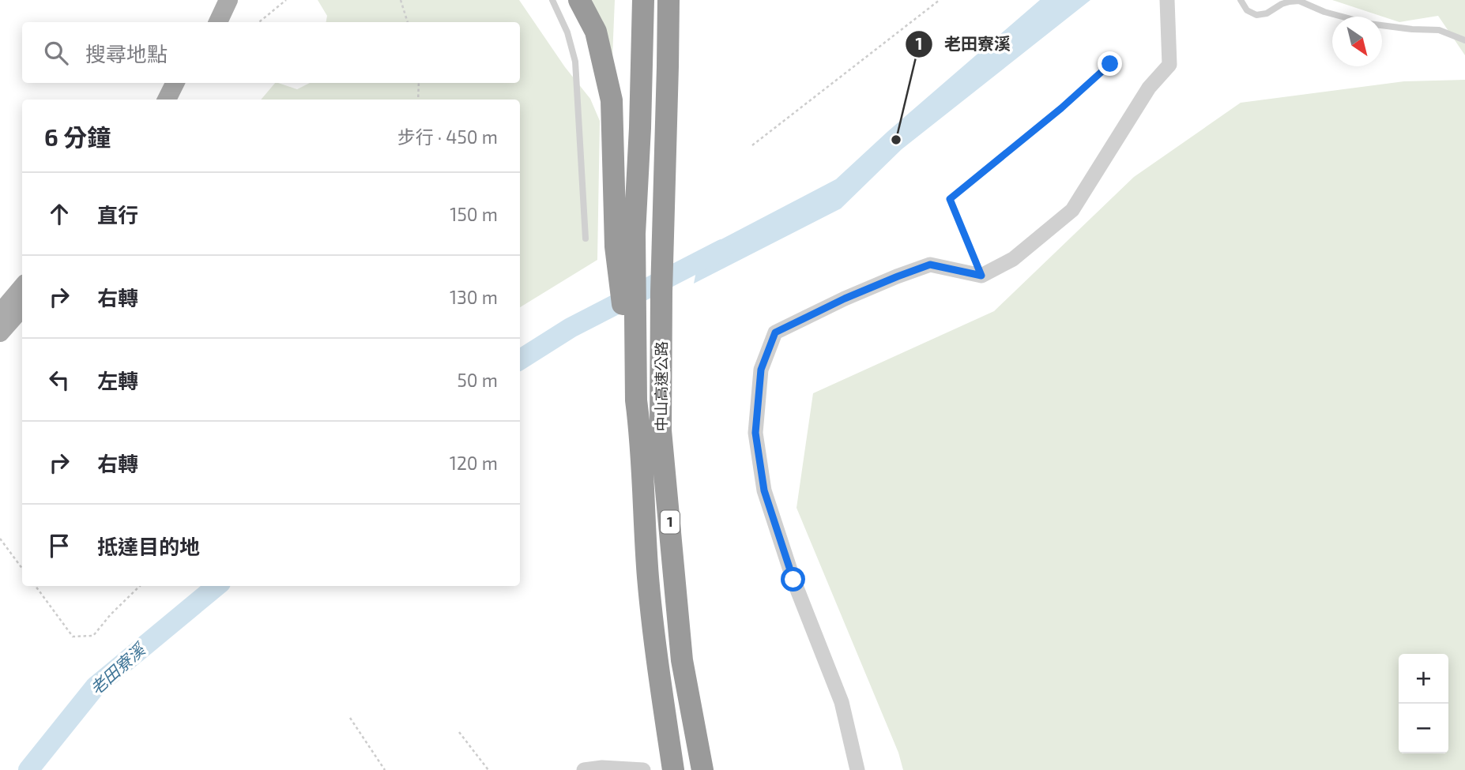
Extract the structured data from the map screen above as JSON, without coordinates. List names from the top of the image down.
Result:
{
  "streets": {
    "highway": ["中山高速公路", "1"]
  },
  "water": ["老田寮溪"],
  "places": ["老田寮溪"],
  "north": "bottom right",
  "page": {
    "search": "搜尋地點",
    "heading": ["6 分鐘", "步行 · 450 m"],
    "list": [
      ["直行", "150 m"],
      ["右轉", "130 m"],
      ["左轉", "50 m"],
      ["右轉", "120 m"],
      "抵達目的地"
    ],
    "map_buttons": ["+", "−"]
  }
}
